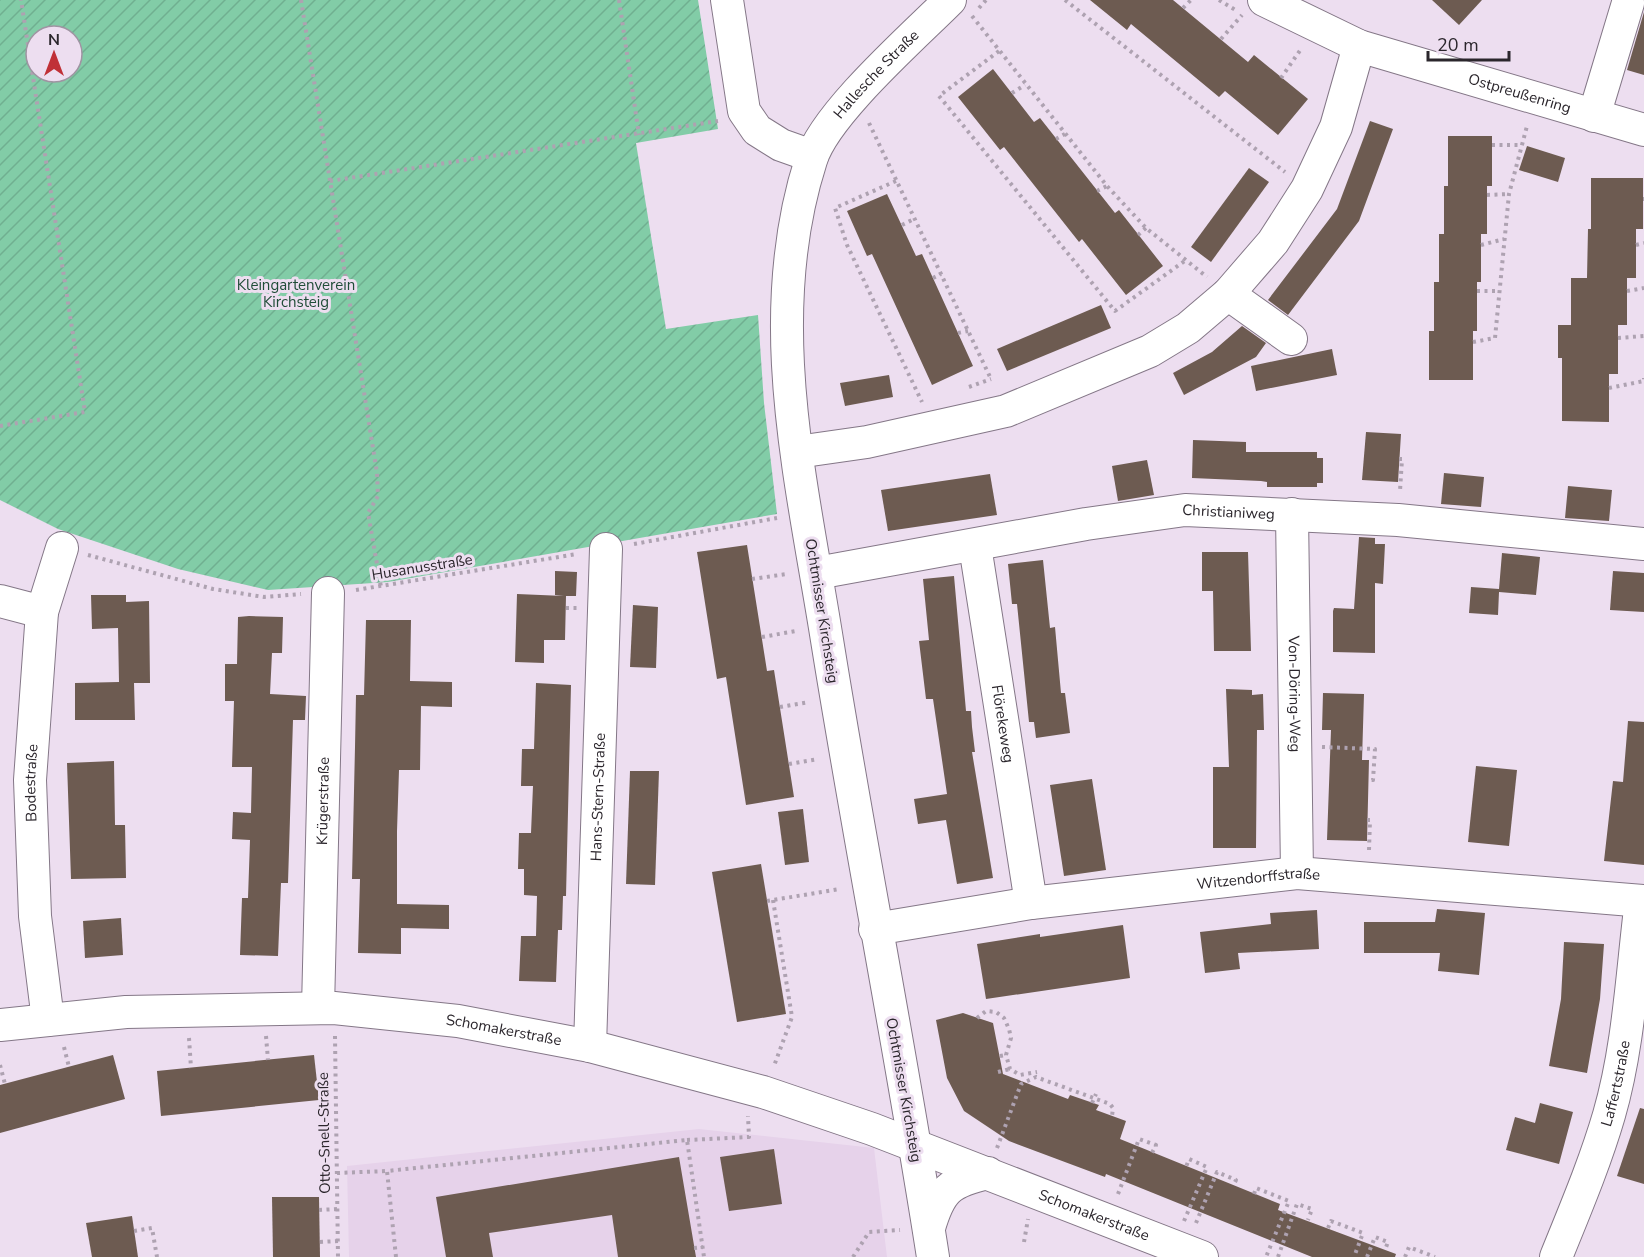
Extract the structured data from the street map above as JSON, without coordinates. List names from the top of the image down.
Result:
{
  "streets": {
    "street": [
      "Hallesche Straße",
      "Ostpreußenring",
      "Christianiweg",
      "Ochtmisser Kirchsteig",
      "Von-Döring-Weg",
      "Flörekeweg",
      "Bodestraße",
      "Hans-Stern-Straße",
      "Krügerstraße",
      "Witzendorffstraße",
      "Schomakerstraße",
      "Laffertstraße"
    ],
    "path": ["Husanusstraße", "Otto-Snell-Straße"]
  },
  "crossings": [
    ["Hallesche Straße", "Ochtmisser Kirchsteig"],
    ["Christianiweg", "Ochtmisser Kirchsteig"],
    ["Christianiweg", "Von-Döring-Weg"],
    ["Christianiweg", "Flörekeweg"],
    ["Husanusstraße", "Bodestraße"],
    ["Husanusstraße", "Hans-Stern-Straße"],
    ["Husanusstraße", "Krügerstraße"],
    ["Ochtmisser Kirchsteig", "Witzendorffstraße"],
    ["Ochtmisser Kirchsteig", "Schomakerstraße"],
    ["Von-Döring-Weg", "Witzendorffstraße"],
    ["Flörekeweg", "Witzendorffstraße"],
    ["Bodestraße", "Schomakerstraße"],
    ["Hans-Stern-Straße", "Schomakerstraße"],
    ["Krügerstraße", "Schomakerstraße"],
    ["Krügerstraße", "Otto-Snell-Straße"],
    ["Witzendorffstraße", "Laffertstraße"],
    ["Schomakerstraße", "Otto-Snell-Straße"]
  ],
  "parks": ["Kleingartenverein Kirchsteig"],
  "scale_bar": "20 m",
  "north": "top"
}
